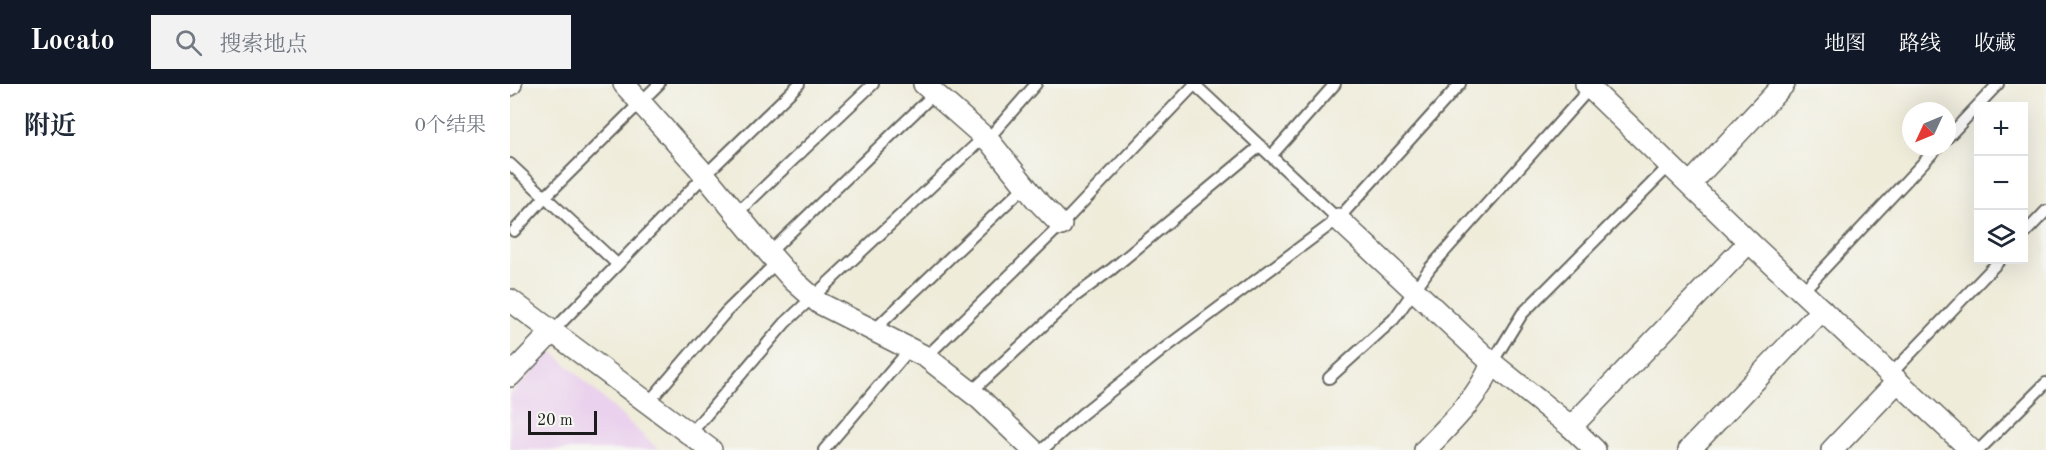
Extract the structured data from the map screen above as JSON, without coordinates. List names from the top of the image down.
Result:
{
  "scale_bar": "20 m",
  "north": "bottom left",
  "page": {
    "header": "Locato",
    "search": "搜索地点",
    "nav": ["地图", "路线", "收藏"],
    "heading": ["附近", "0个结果"],
    "map_buttons": ["+", "−"],
    "scale": "20 m"
  }
}
